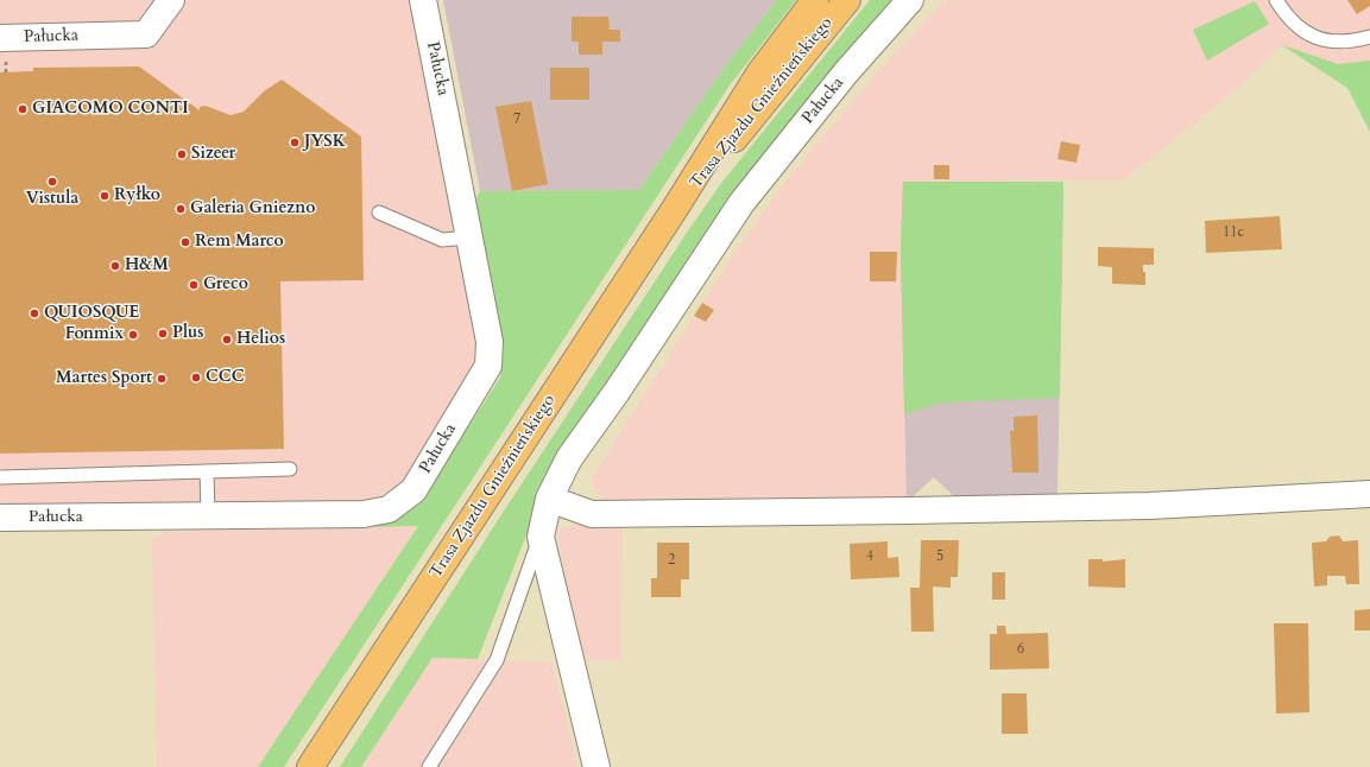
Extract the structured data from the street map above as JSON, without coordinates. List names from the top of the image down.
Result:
{
  "streets": {
    "main road": ["Trasa Zjazdu Gnieźnieńskiego"],
    "street": ["Pałucka"]
  },
  "places": [
    "GIACOMO CONTI",
    "JYSK",
    "Sizeer",
    "Vistula",
    "Ryłko",
    "Galeria Gniezno",
    "Rem Marco",
    "H&M",
    "Greco",
    "QUIOSQUE",
    "Plus",
    "Fonmix",
    "Helios",
    "CCC",
    "Martes Sport"
  ],
  "house_numbers": [
    "7",
    "11c",
    "4",
    "5",
    "2",
    "6"
  ]
}
